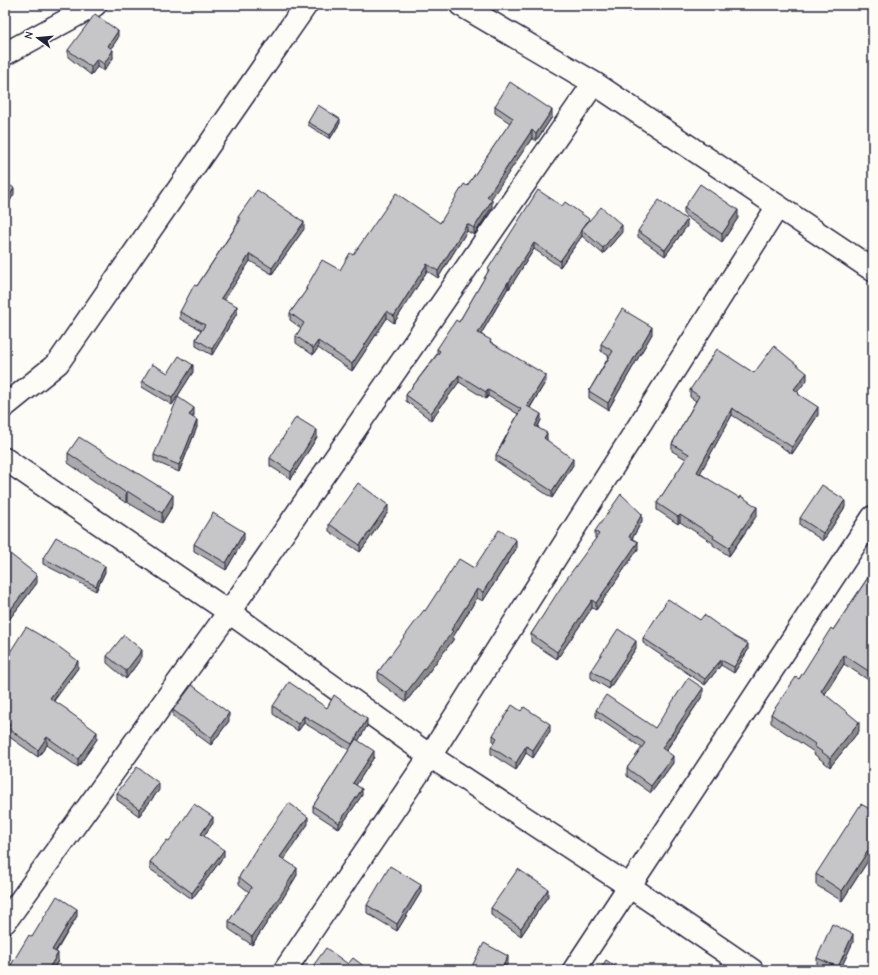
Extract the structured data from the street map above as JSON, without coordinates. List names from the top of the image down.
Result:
{
  "north": "left"
}
